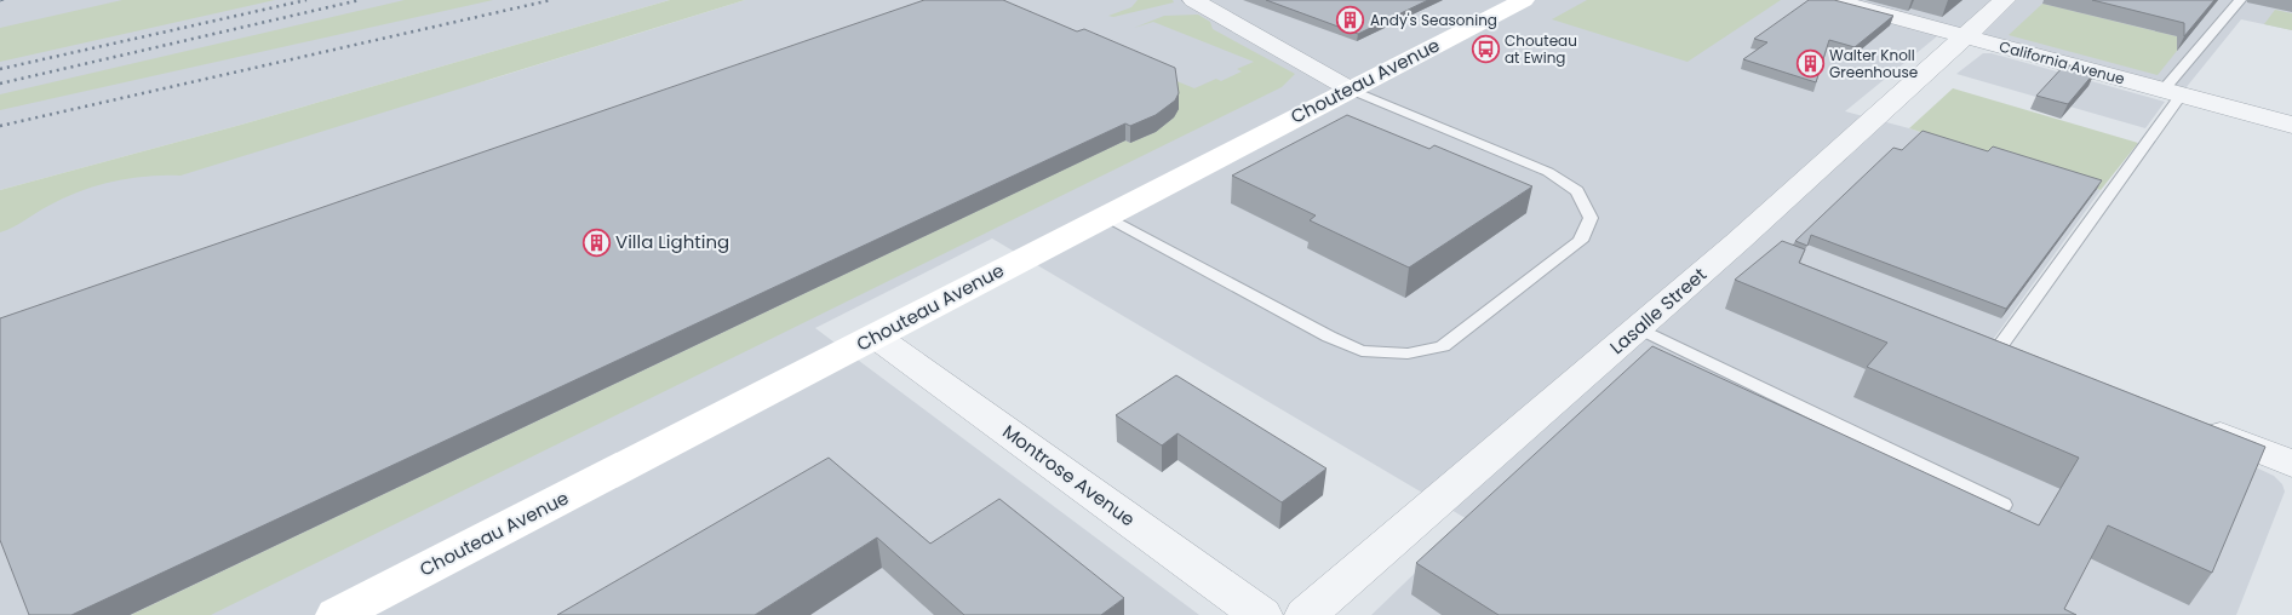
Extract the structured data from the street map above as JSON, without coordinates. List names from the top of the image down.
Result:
{
  "streets": {
    "main road": ["Chouteau Avenue"],
    "street": ["California Avenue", "Lasalle Street", "Montrose Avenue"]
  },
  "crossings": [
    ["California Avenue", "Lasalle Street"],
    ["Chouteau Avenue", "Montrose Avenue"]
  ],
  "places": {
    "building": ["Andy's Seasoning", "Walter Knoll Greenhouse", "Villa Lighting"],
    "bus stop": ["Chouteau at Ewing"]
  }
}
